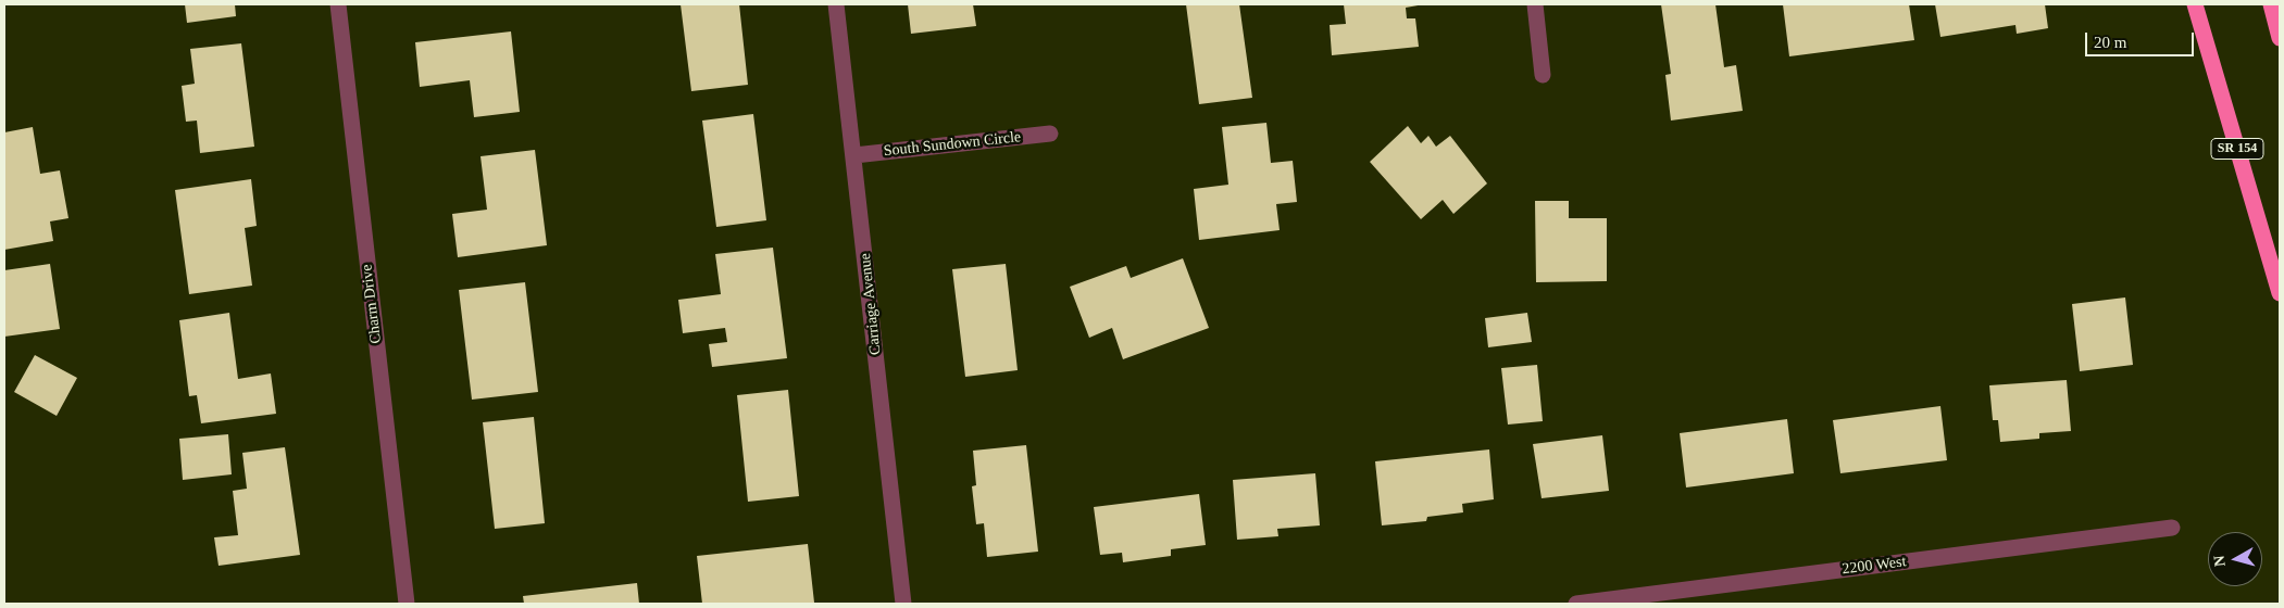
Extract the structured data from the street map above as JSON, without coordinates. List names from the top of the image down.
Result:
{
  "streets": {
    "highway": ["SR 154"],
    "street": [
      "South Sundown Circle",
      "Charm Drive",
      "Carriage Avenue",
      "2200 West"
    ]
  },
  "crossings": [
    ["South Sundown Circle", "Carriage Avenue"]
  ],
  "scale_bar": "20 m",
  "north": "left"
}
